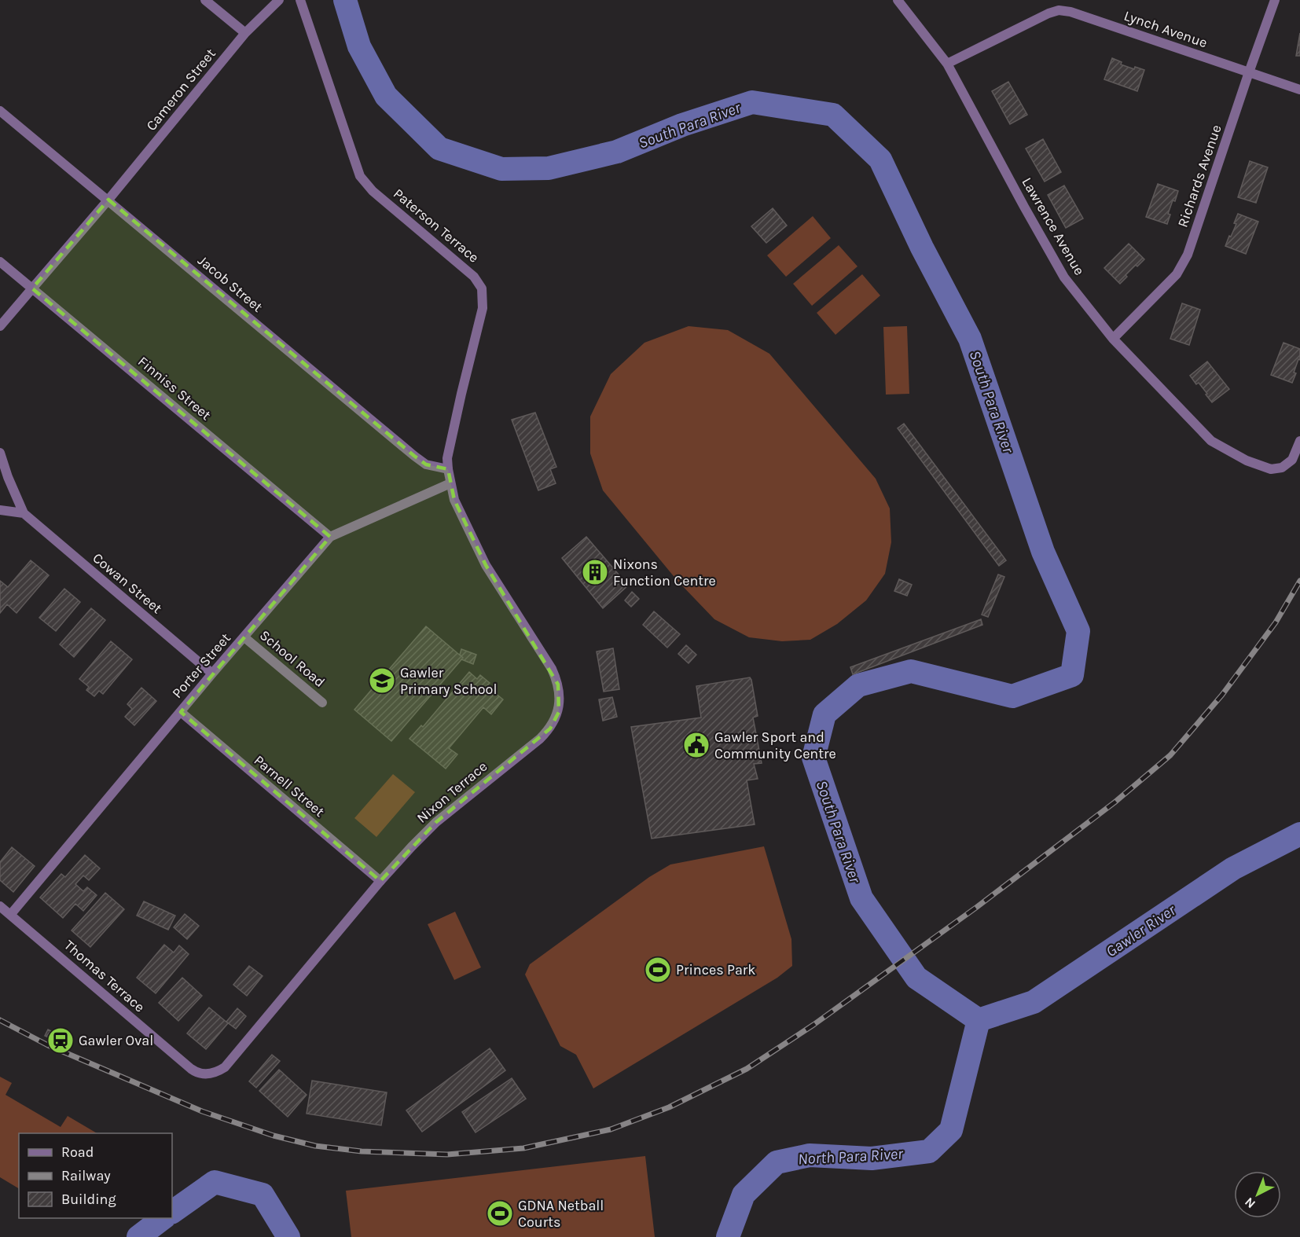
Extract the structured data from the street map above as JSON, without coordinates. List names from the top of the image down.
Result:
{
  "streets": {
    "street": [
      "Lynch Avenue",
      "Cameron Street",
      "Richards Avenue",
      "Paterson Terrace",
      "Lawrence Avenue",
      "Jacob Street",
      "Finniss Street",
      "Cowan Street",
      "School Road",
      "Porter Street",
      "Parnell Street",
      "Nixon Terrace",
      "Thomas Terrace"
    ]
  },
  "crossings": [
    ["Lynch Avenue", "Richards Avenue"],
    ["Lynch Avenue", "Lawrence Avenue"],
    ["Cameron Street", "Jacob Street"],
    ["Cameron Street", "Finniss Street"],
    ["Richards Avenue", "Lawrence Avenue"],
    ["Paterson Terrace", "Jacob Street"],
    ["Paterson Terrace", "Porter Street"],
    ["Paterson Terrace", "Nixon Terrace"],
    ["Finniss Street", "Porter Street"],
    ["Cowan Street", "Porter Street"],
    ["School Road", "Porter Street"],
    ["Porter Street", "Parnell Street"],
    ["Porter Street", "Nixon Terrace"],
    ["Porter Street", "Thomas Terrace"],
    ["Parnell Street", "Nixon Terrace"],
    ["Nixon Terrace", "Thomas Terrace"]
  ],
  "water": ["South Para River", "Gawler River", "North Para River"],
  "places": {
    "building": ["Nixons Function Centre"],
    "school or university": ["Gawler Primary School"],
    "public building": ["Gawler Sport and Community Centre"],
    "sports": ["Princes Park", "GDNA Netball Courts"],
    "station": ["Gawler Oval"]
  },
  "legend": ["Road", "Railway", "Building"],
  "north": "bottom left"
}
